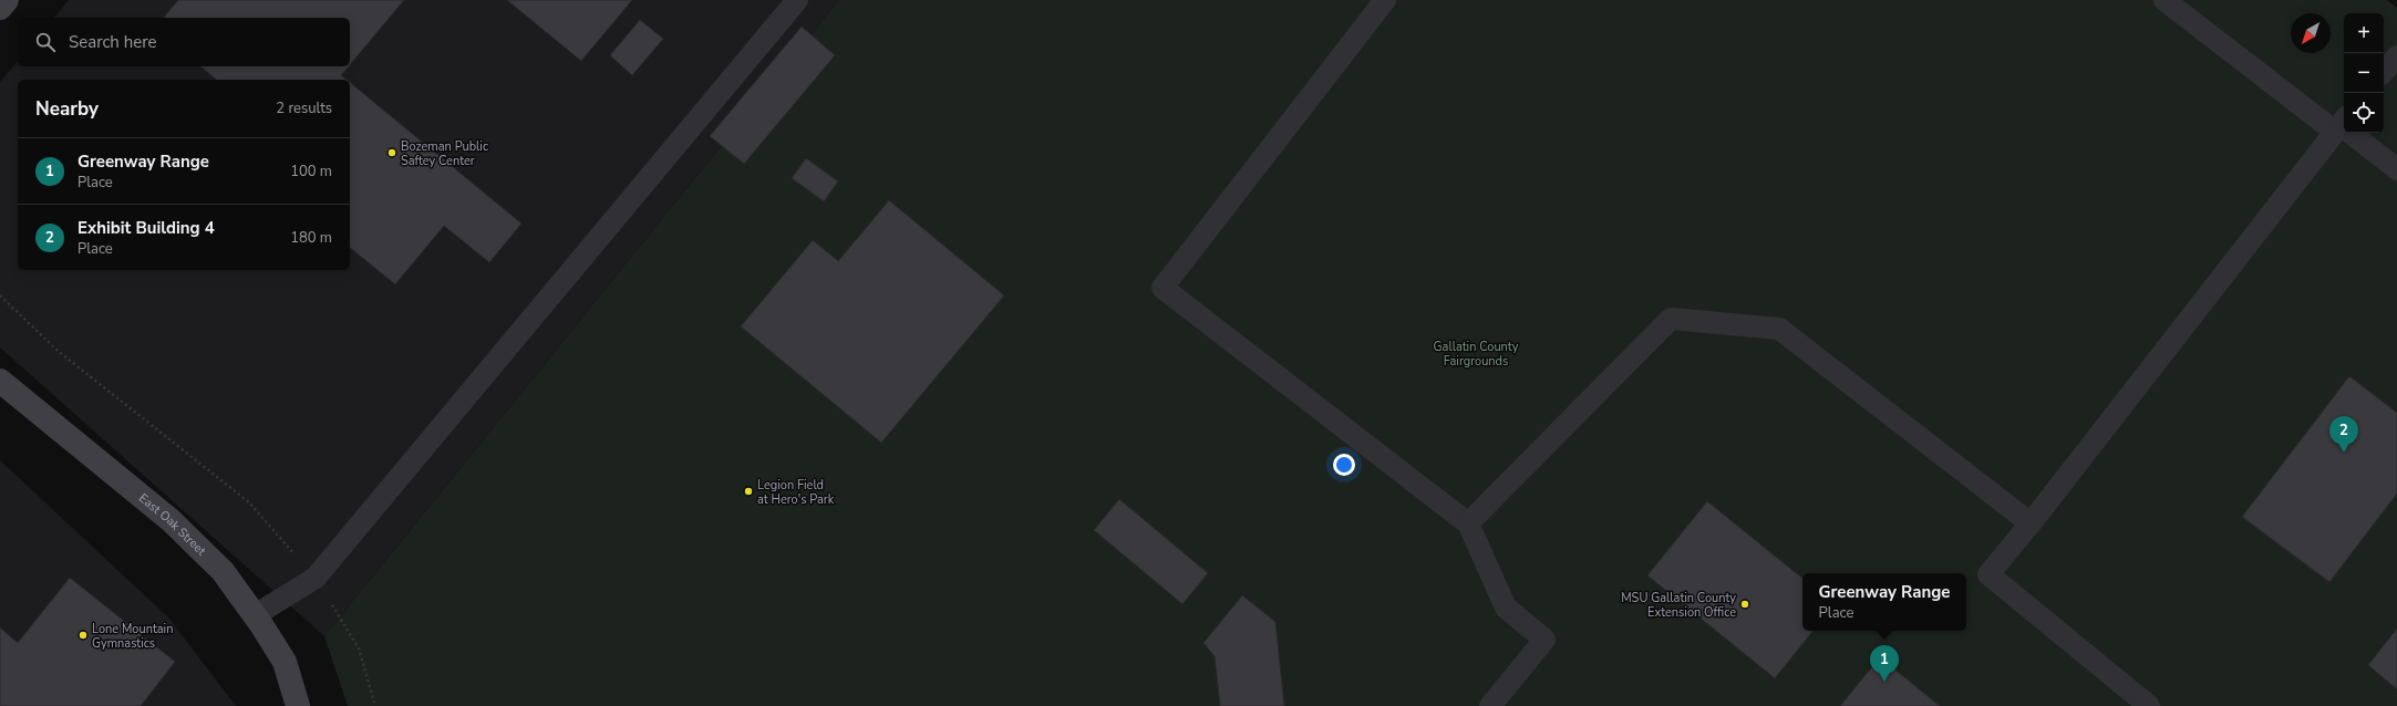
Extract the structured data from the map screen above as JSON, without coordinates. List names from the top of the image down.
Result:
{
  "streets": {
    "street": ["East Oak Street"]
  },
  "parks": ["Gallatin County Fairgrounds"],
  "places": [
    "Bozeman Public Saftey Center",
    "Legion Field at Hero's Park",
    "MSU Gallatin County Extension Office",
    "Lone Mountain Gymnastics"
  ],
  "north": "bottom left",
  "page": {
    "map_buttons": ["+", "−"],
    "search": "Search here",
    "heading": ["Nearby", "2 results"],
    "list": [
      {
        "mark": "1",
        "name": "Greenway Range",
        "note": "Place",
        "value": "100 m"
      },
      {
        "mark": "2",
        "name": "Exhibit Building 4",
        "note": "Place",
        "value": "180 m"
      }
    ],
    "pins": ["2", "1"],
    "popup": ["Greenway Range", "Place"]
  }
}
